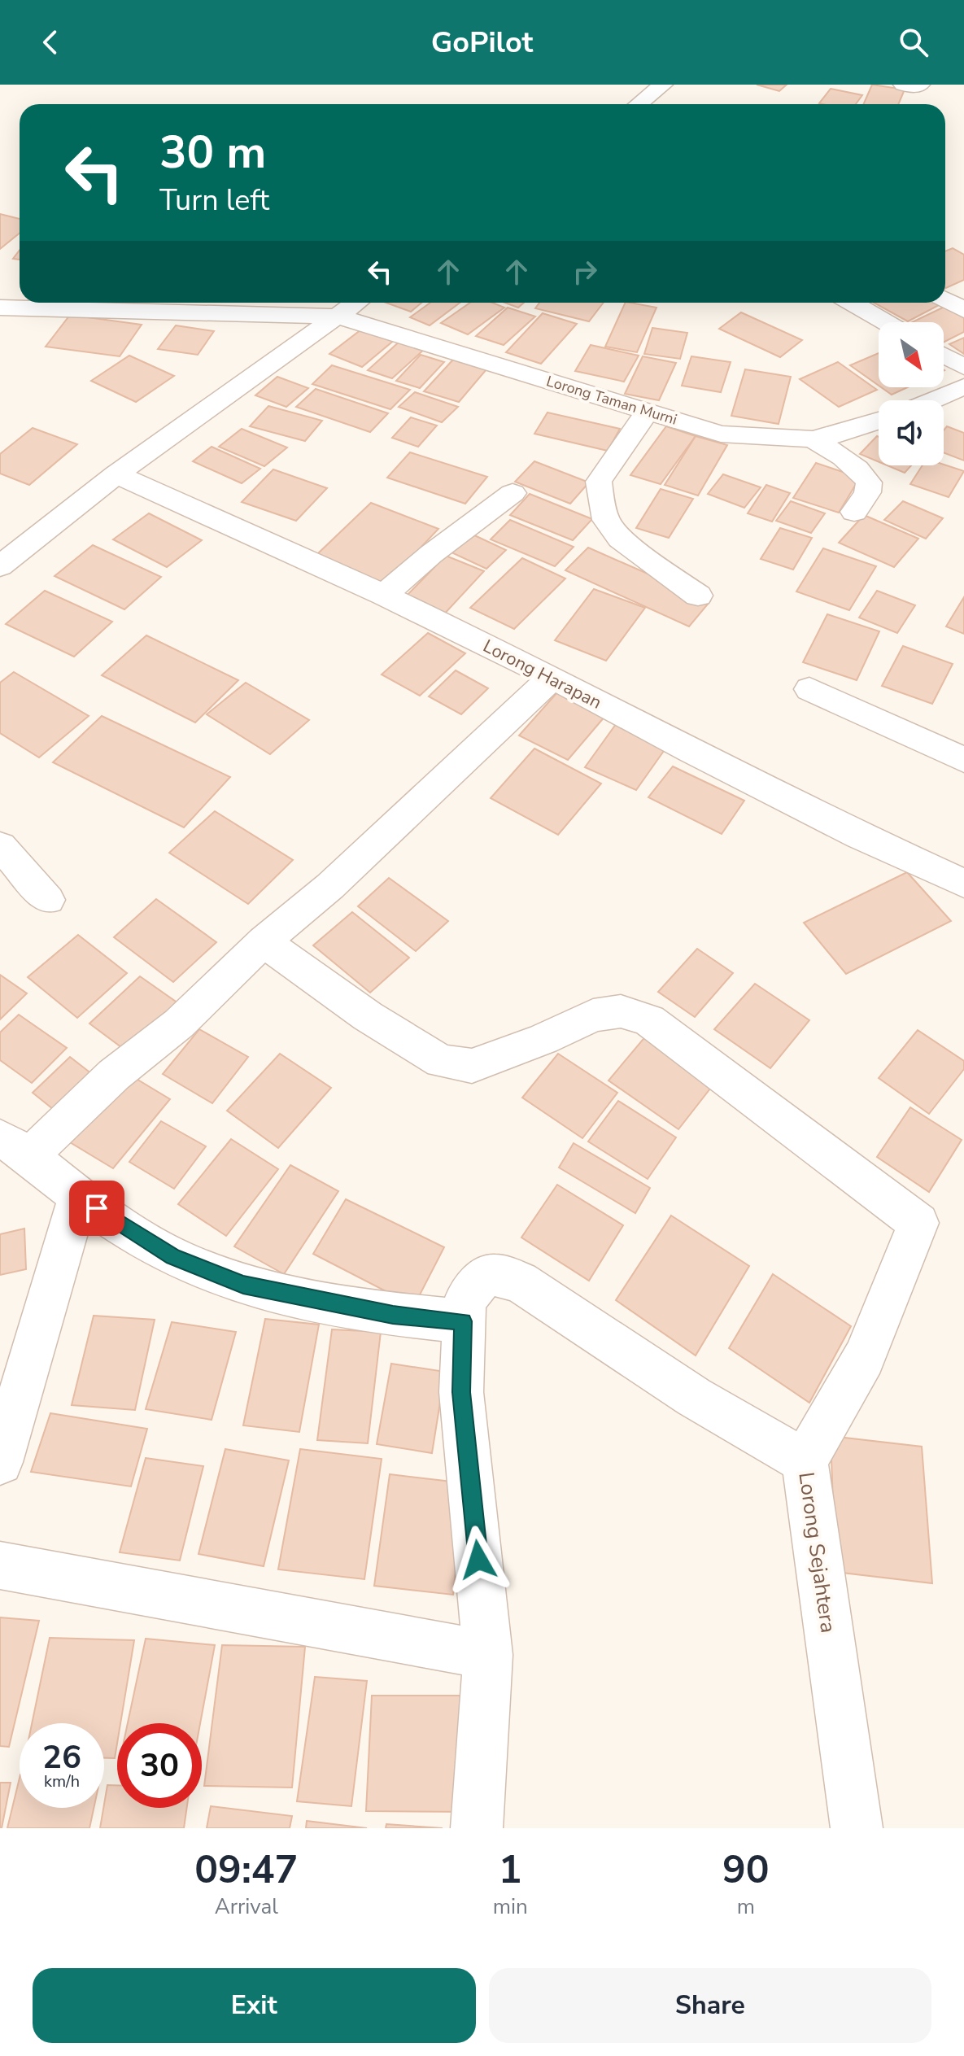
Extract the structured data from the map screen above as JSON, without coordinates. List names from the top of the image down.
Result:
{
  "streets": {
    "street": ["Lorong Taman Murni", "Lorong Harapan", "Lorong Sejahtera"]
  },
  "north": "bottom right",
  "page": {
    "header": "GoPilot",
    "turn": ["30 m", "Turn left"],
    "speed": "26 km/h",
    "limit": "30",
    "eta": [
      "09:47",
      "Arrival",
      "1",
      "min",
      "90",
      "m"
    ],
    "buttons": ["Exit", "Share"]
  }
}
